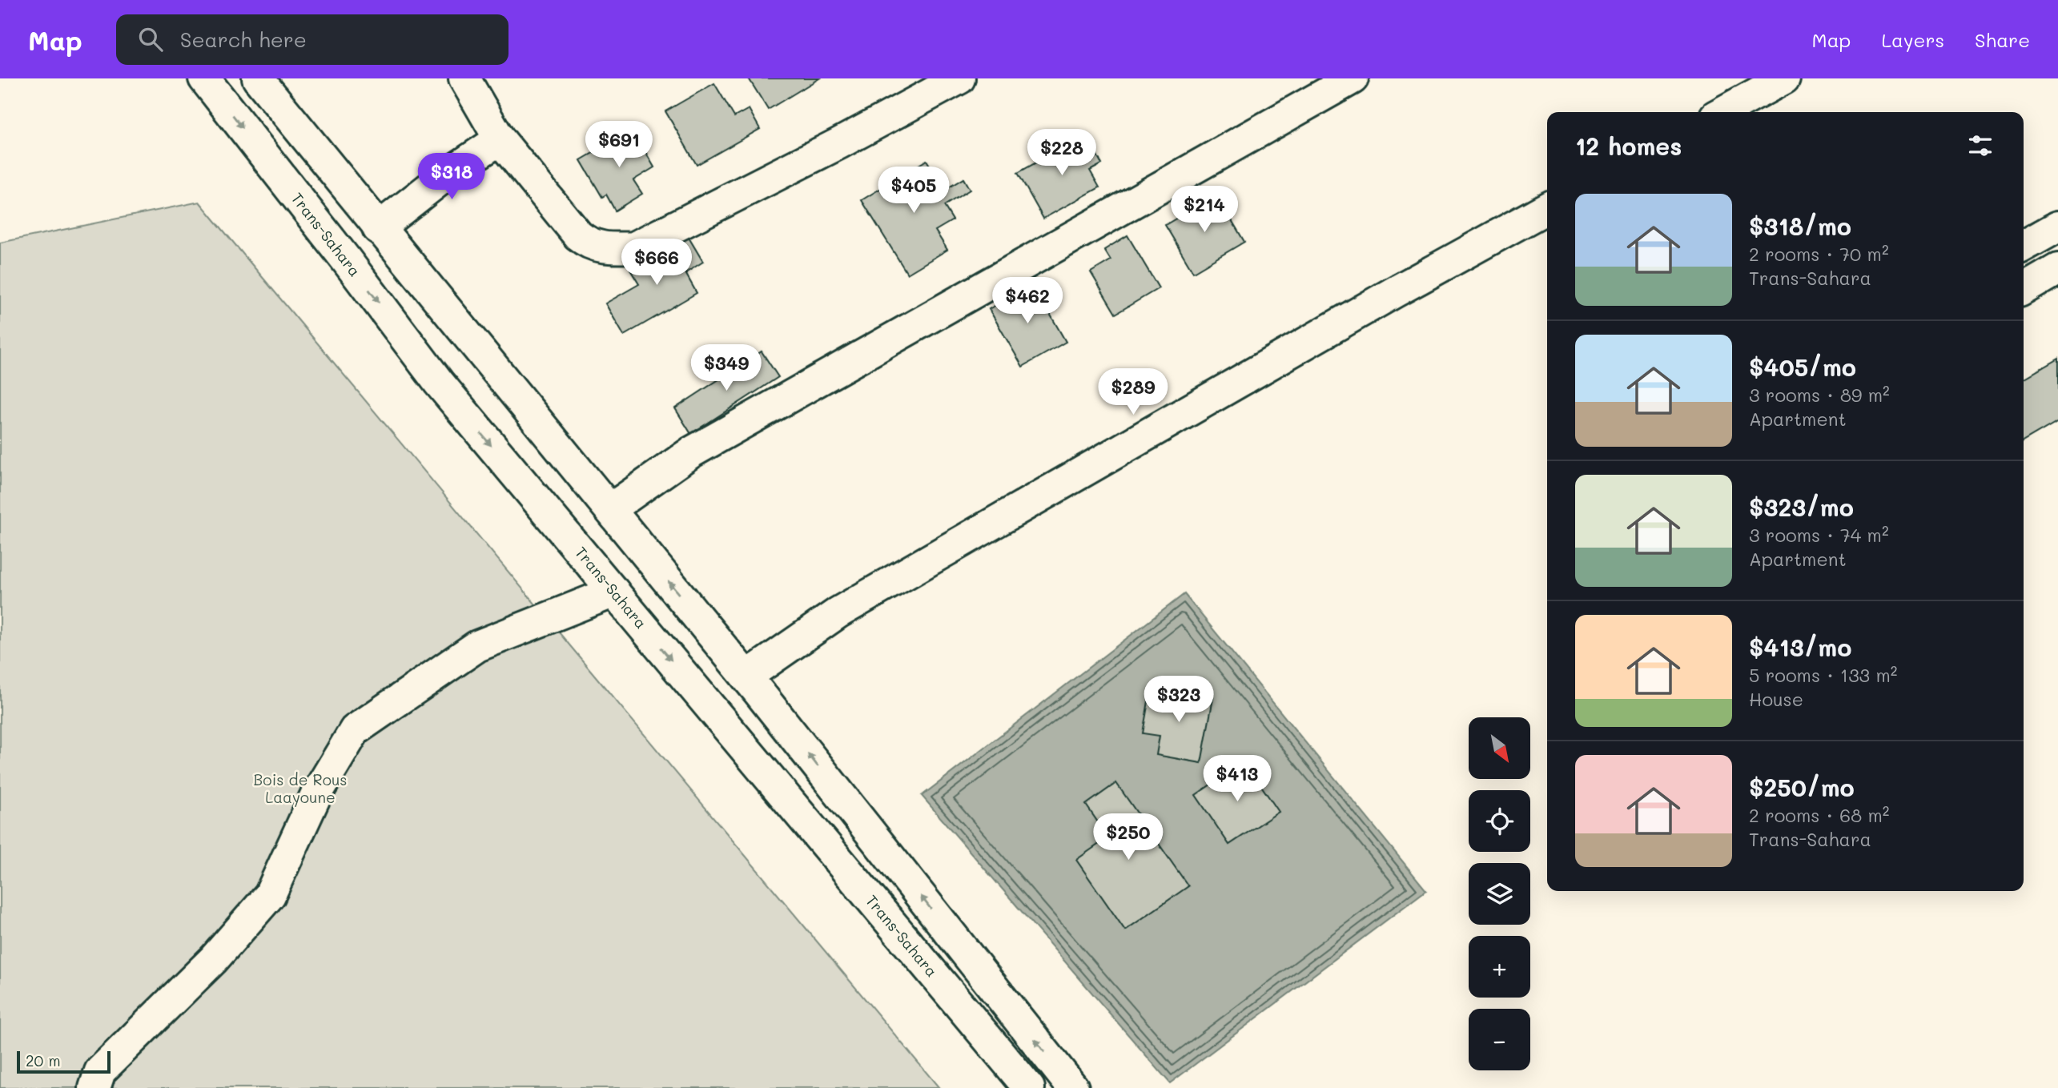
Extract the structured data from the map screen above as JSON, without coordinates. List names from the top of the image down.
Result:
{
  "streets": {
    "main road": ["Trans-Sahara"]
  },
  "parks": ["Bois de Rous Laayoune"],
  "scale_bar": "20 m",
  "north": "bottom right",
  "page": {
    "header": "Map",
    "search": "Search here",
    "nav": ["Map", "Layers", "Share"],
    "heading": "12 homes",
    "price": [
      "$691",
      "$228",
      "$318",
      "$405",
      "$214",
      "$666",
      "$462",
      "$349",
      "$289",
      "$323",
      "$413",
      "$250"
    ],
    "list": [
      {
        "name": "$318/mo",
        "note": "2 rooms · 70 m² · Trans-Sahara"
      },
      {
        "name": "$405/mo",
        "note": "3 rooms · 89 m² · Apartment"
      },
      {
        "name": "$323/mo",
        "note": "3 rooms · 74 m² · Apartment"
      },
      {
        "name": "$413/mo",
        "note": "5 rooms · 133 m² · House"
      },
      {
        "name": "$250/mo",
        "note": "2 rooms · 68 m² · Trans-Sahara"
      }
    ],
    "map_buttons": ["+", "−"],
    "scale": "20 m"
  }
}
